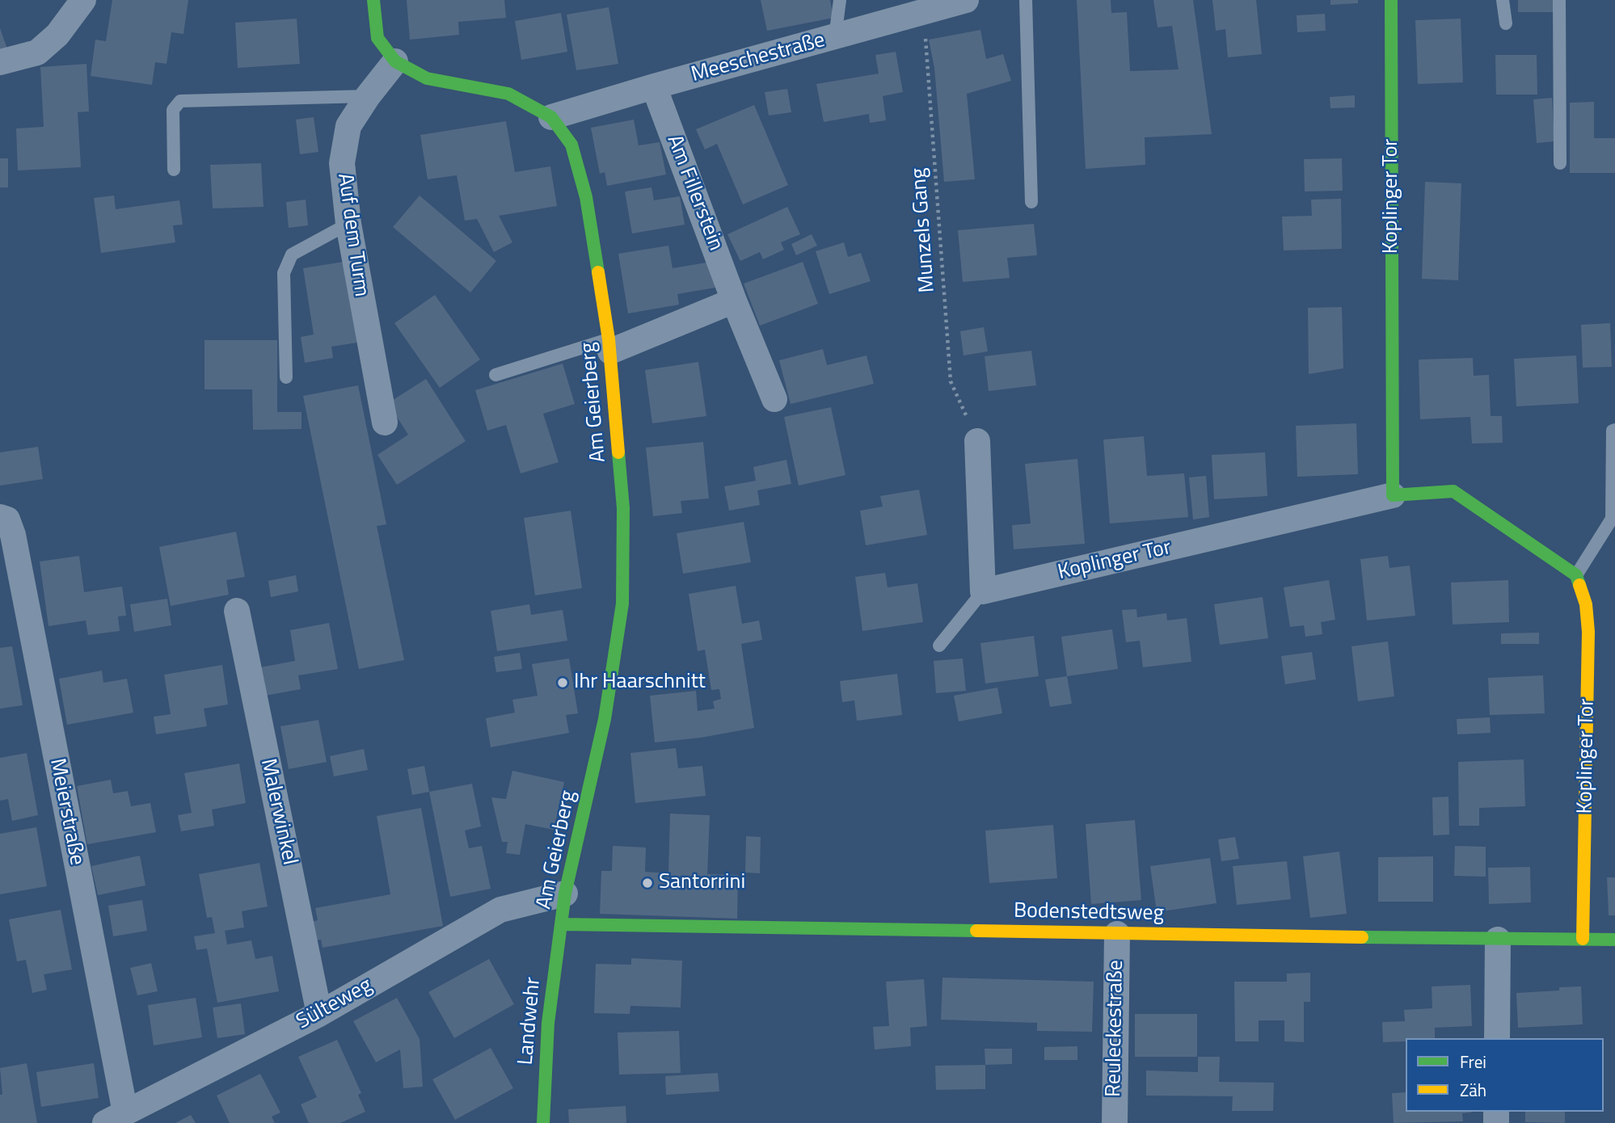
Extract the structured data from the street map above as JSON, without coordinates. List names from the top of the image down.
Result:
{
  "streets": {
    "street": [
      "Meeschestraße",
      "Am Fillerstein",
      "Koplinger Tor",
      "Auf dem Turm",
      "Am Geierberg",
      "Meierstraße",
      "Malerwinkel",
      "Bodenstedtsweg",
      "Sülteweg",
      "Landwehr",
      "Reuleckestraße"
    ],
    "path": ["Munzels Gang"]
  },
  "crossings": [
    ["Meeschestraße", "Am Fillerstein"],
    ["Meeschestraße", "Munzels Gang"],
    ["Meeschestraße", "Am Geierberg"],
    ["Koplinger Tor", "Bodenstedtsweg"],
    ["Auf dem Turm", "Am Geierberg"],
    ["Am Geierberg", "Bodenstedtsweg"],
    ["Am Geierberg", "Sülteweg"],
    ["Am Geierberg", "Landwehr"],
    ["Meierstraße", "Sülteweg"],
    ["Malerwinkel", "Sülteweg"],
    ["Bodenstedtsweg", "Landwehr"],
    ["Bodenstedtsweg", "Reuleckestraße"]
  ],
  "places": ["Ihr Haarschnitt", "Santorrini"],
  "legend": ["Frei", "Zäh"]
}
